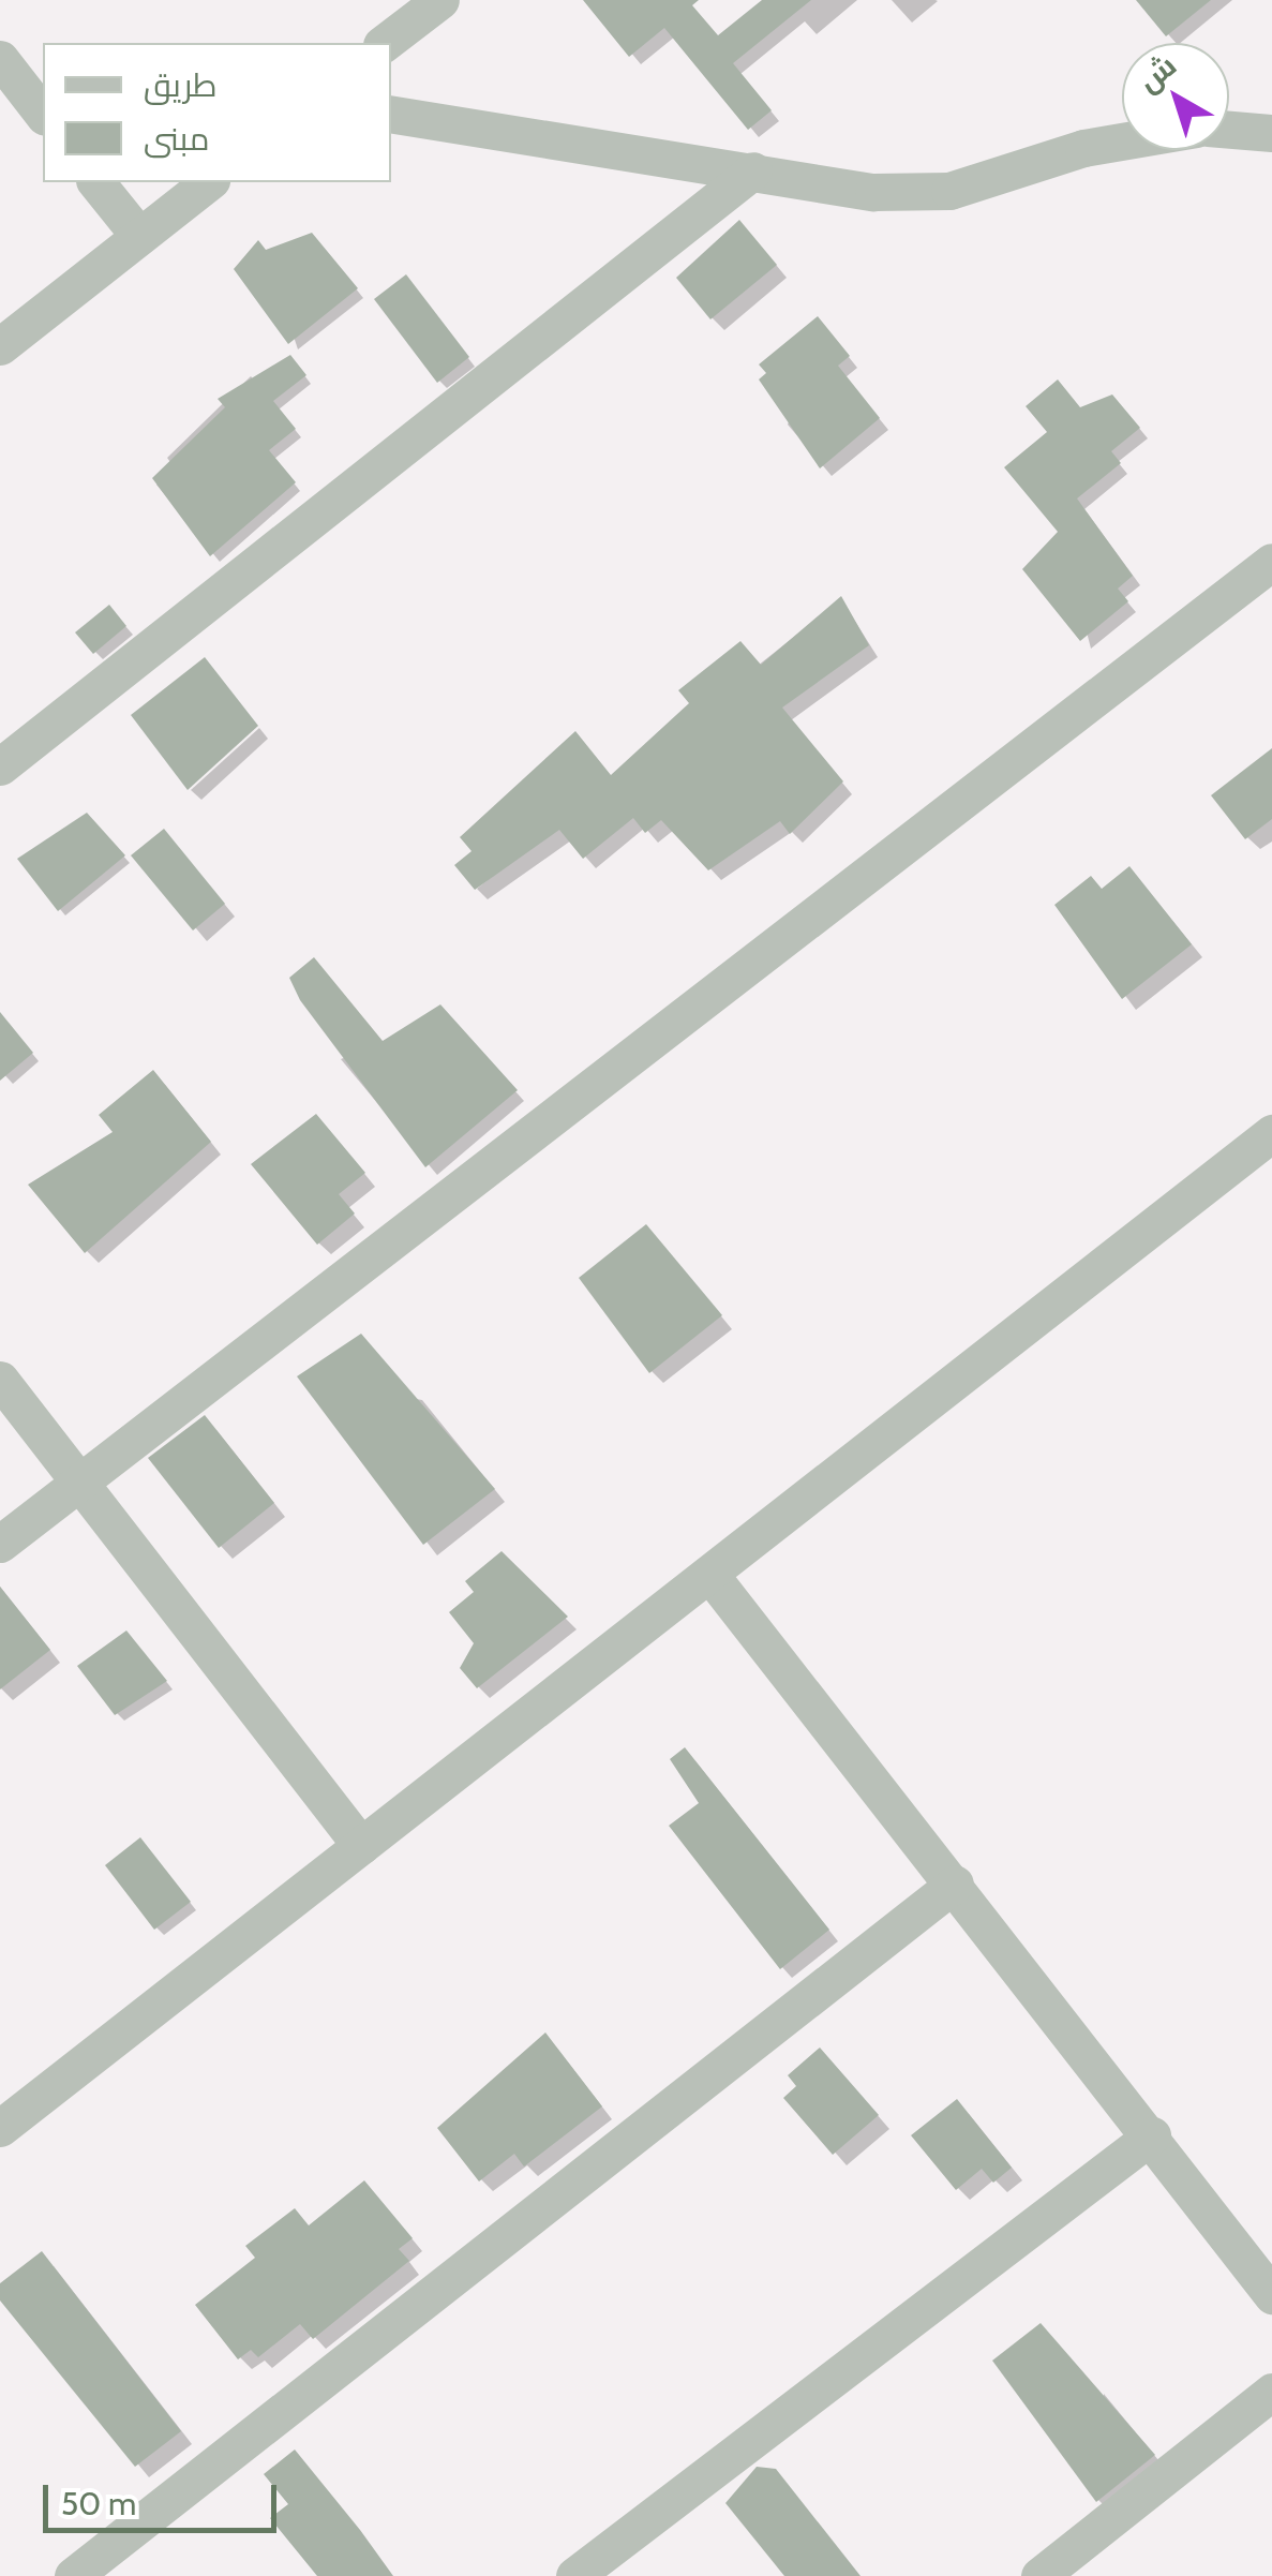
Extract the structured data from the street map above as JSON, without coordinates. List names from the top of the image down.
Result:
{
  "legend": ["طريق", "مبنى"],
  "scale_bar": "50 m",
  "north": "top left"
}
